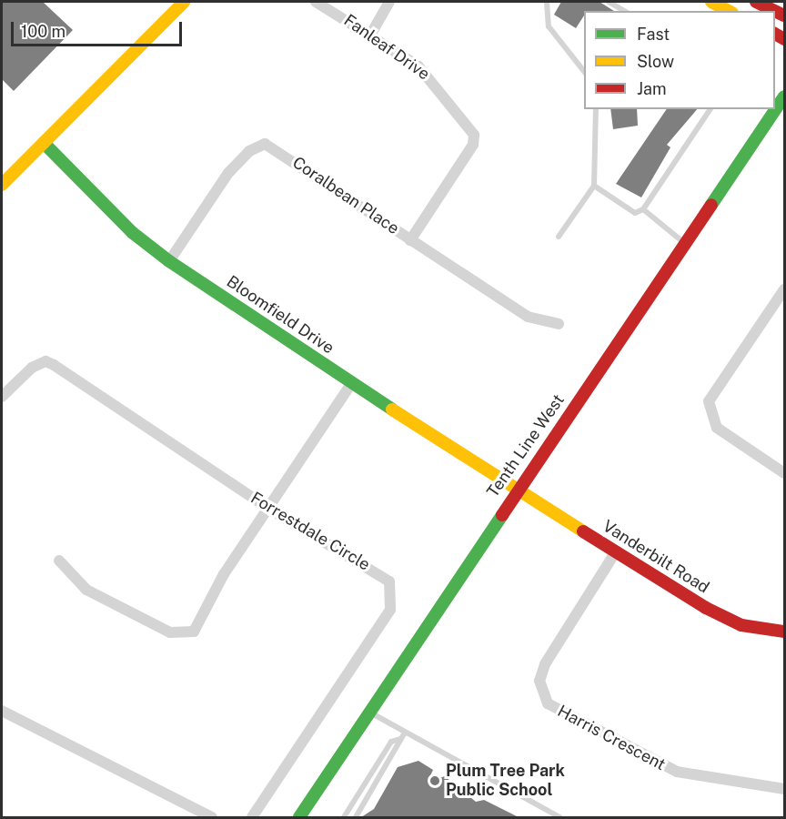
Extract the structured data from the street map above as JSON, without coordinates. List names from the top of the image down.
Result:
{
  "streets": {
    "street": [
      "Fanleaf Drive",
      "Coralbean Place",
      "Bloomfield Drive",
      "Tenth Line West",
      "Forrestdale Circle",
      "Vanderbilt Road",
      "Harris Crescent"
    ]
  },
  "crossings": [
    ["Fanleaf Drive", "Coralbean Place"],
    ["Coralbean Place", "Bloomfield Drive"],
    ["Bloomfield Drive", "Tenth Line West"],
    ["Bloomfield Drive", "Vanderbilt Road"],
    ["Tenth Line West", "Vanderbilt Road"],
    ["Vanderbilt Road", "Harris Crescent"]
  ],
  "places": ["Plum Tree Park Public School"],
  "legend": ["Fast", "Slow", "Jam"],
  "scale_bar": "100 m"
}
